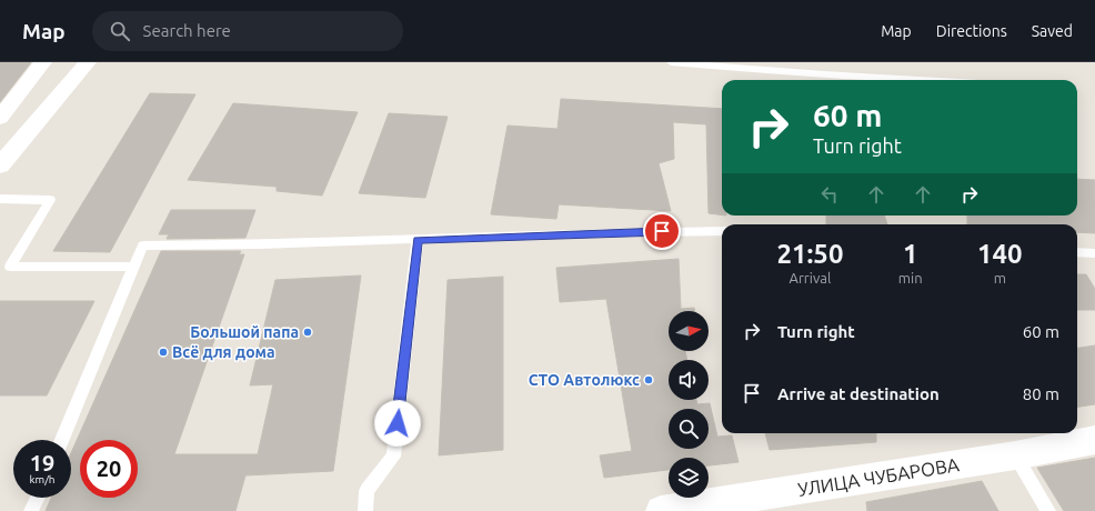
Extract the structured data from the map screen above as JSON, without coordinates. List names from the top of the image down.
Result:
{
  "streets": {
    "street": ["УЛИЦА ЧУБАРОВА"]
  },
  "places": ["Большой папа", "Всё для дома", "СТО Автолюкс"],
  "north": "right",
  "page": {
    "header": "Map",
    "search": "Search here",
    "nav": ["Map", "Directions", "Saved"],
    "turn": ["60 m", "Turn right"],
    "eta": [
      "21:50",
      "Arrival",
      "1",
      "min",
      "140",
      "m"
    ],
    "list": [
      {
        "name": "Turn right",
        "value": "60 m"
      },
      {
        "name": "Arrive at destination",
        "value": "80 m"
      }
    ],
    "speed": "19 km/h",
    "limit": "20"
  }
}
